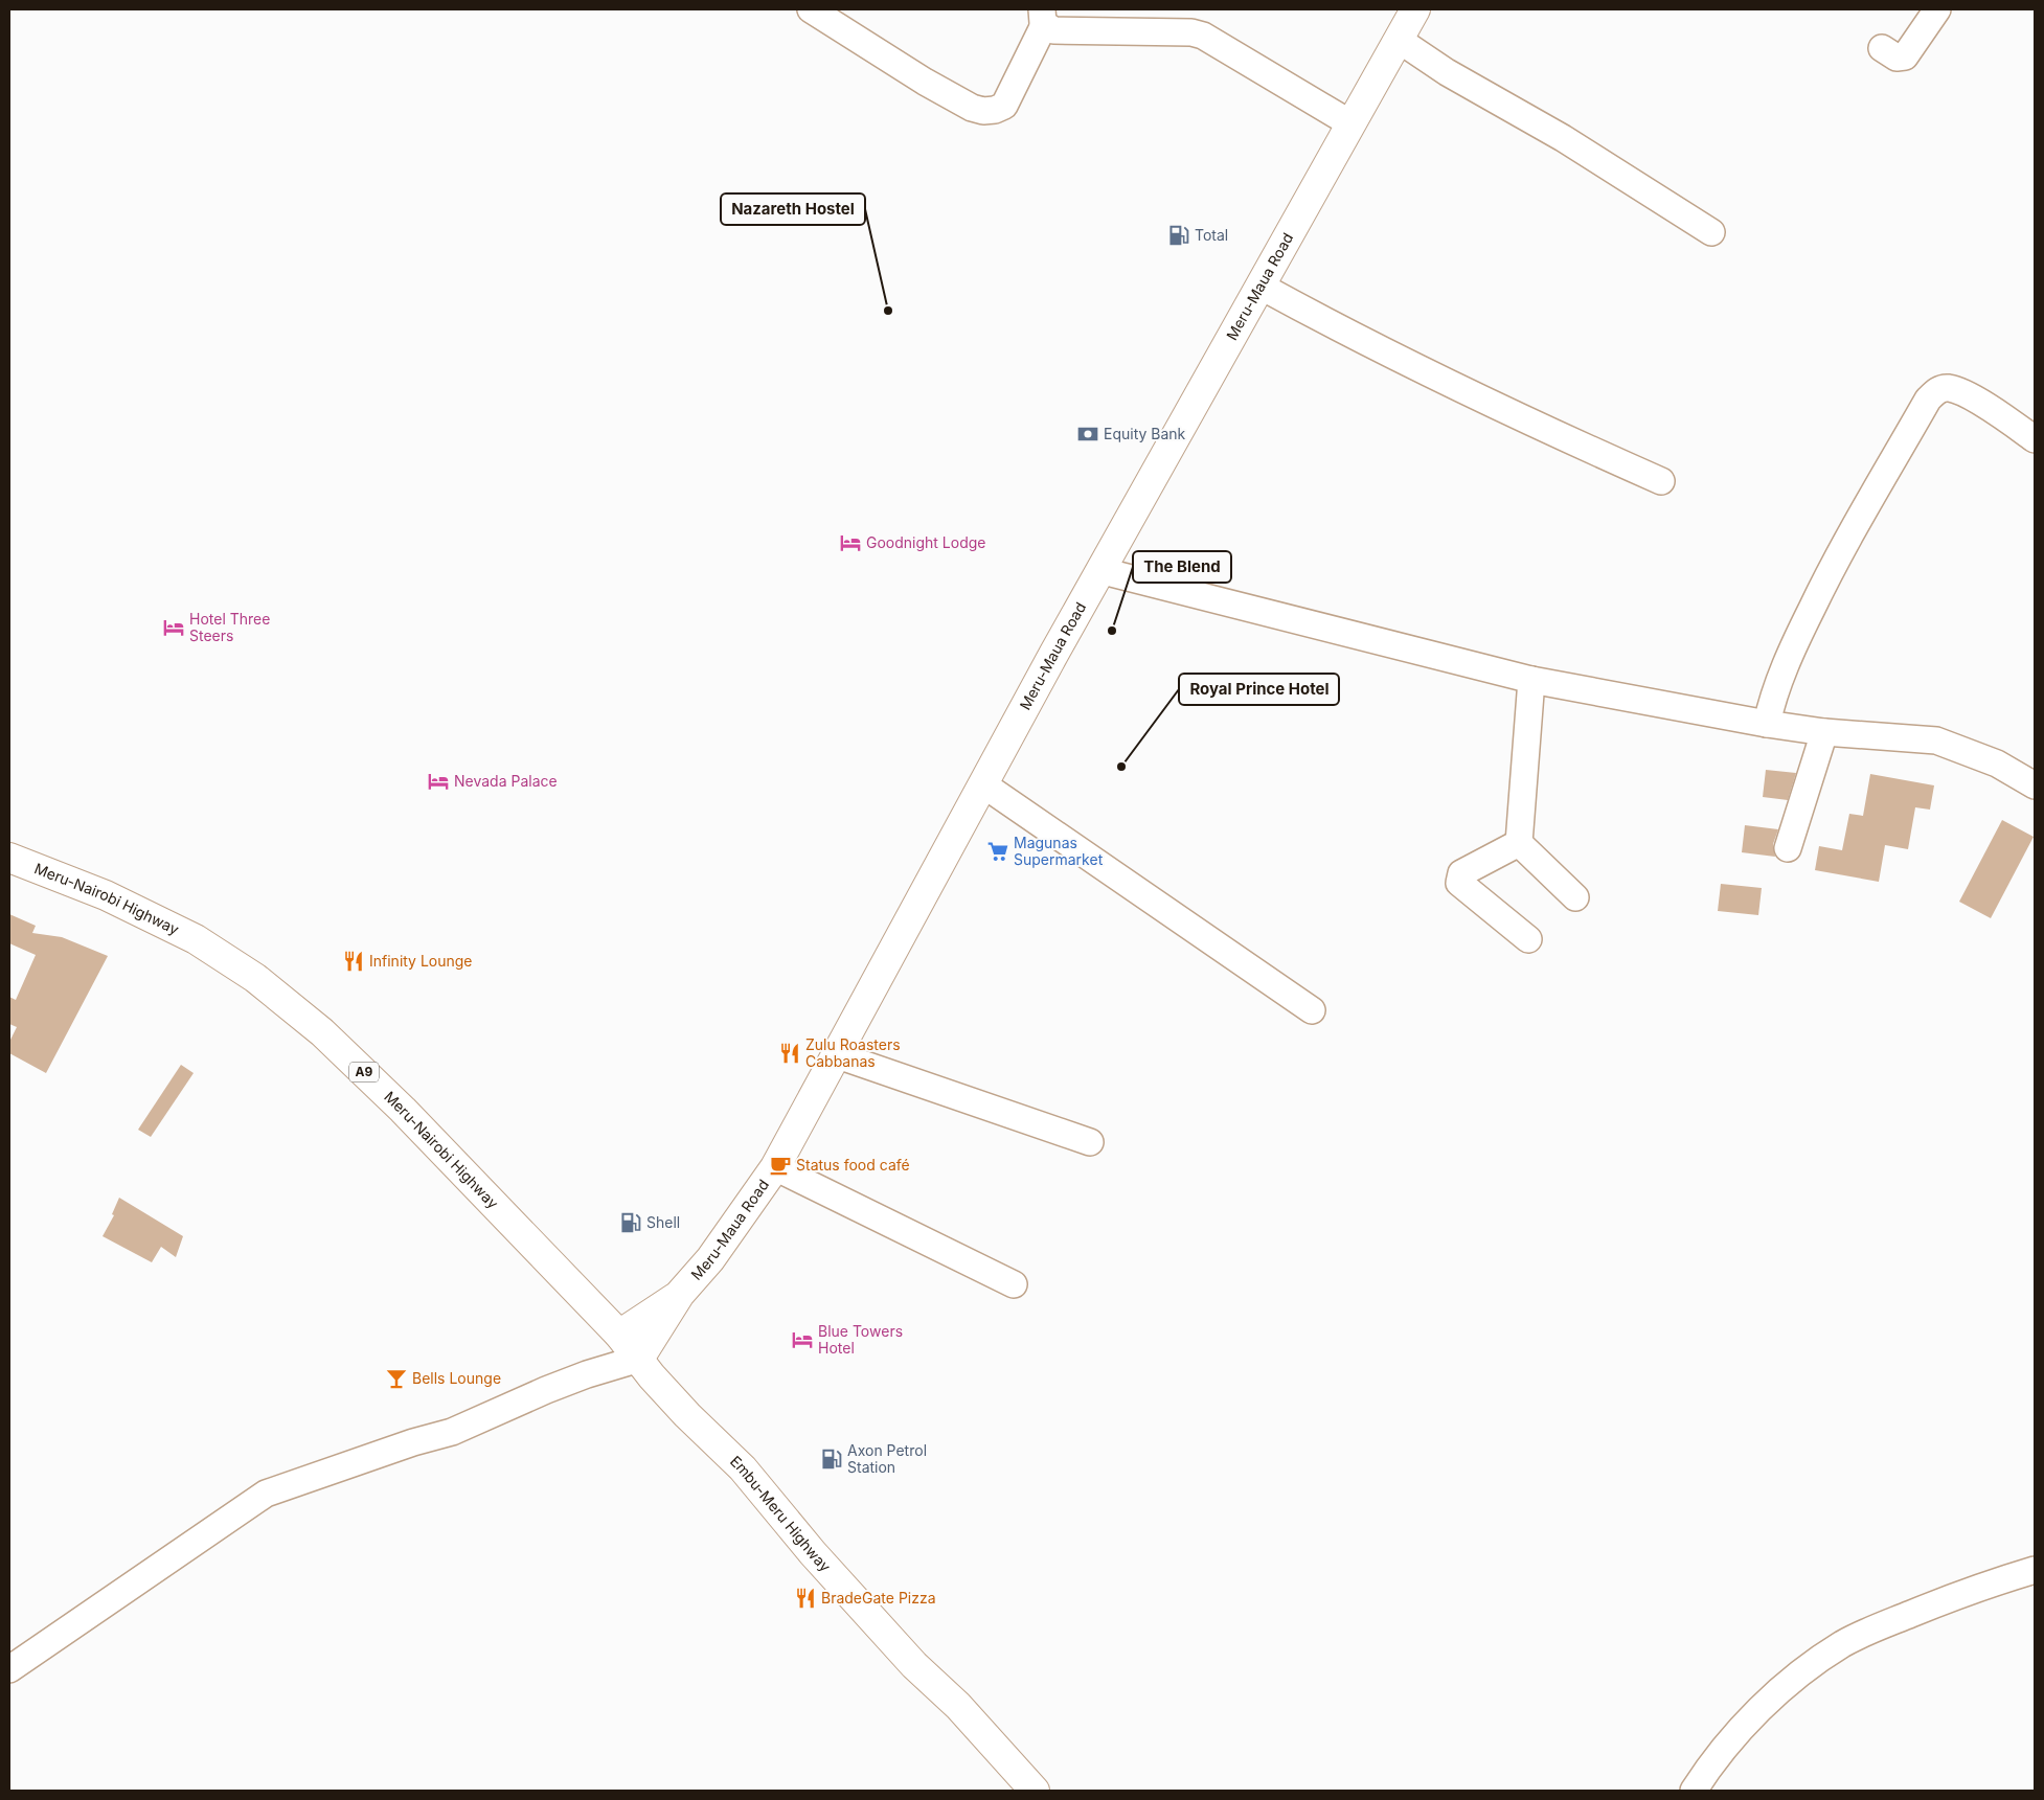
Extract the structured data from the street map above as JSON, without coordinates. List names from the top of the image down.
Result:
{
  "streets": {
    "main road": [
      "Meru-Maua Road",
      "Meru-Nairobi Highway",
      "A9",
      "Embu-Meru Highway"
    ]
  },
  "crossings": [
    ["Meru-Maua Road", "Meru-Nairobi Highway"],
    ["Meru-Maua Road", "Embu-Meru Highway"],
    ["Meru-Nairobi Highway", "Embu-Meru Highway"]
  ],
  "places": {
    "fuel station": ["Total", "Shell", "Axon Petrol Station"],
    "other": ["Nazareth Hostel", "The Blend", "Royal Prince Hotel"],
    "bank": ["Equity Bank"],
    "hotel": [
      "Goodnight Lodge",
      "Hotel Three Steers",
      "Nevada Palace",
      "Blue Towers Hotel"
    ],
    "supermarket": ["Magunas Supermarket"],
    "restaurant": ["Infinity Lounge", "Zulu Roasters Cabbanas", "BradeGate Pizza"],
    "cafe": ["Status food café"],
    "bar": ["Bells Lounge"]
  }
}
